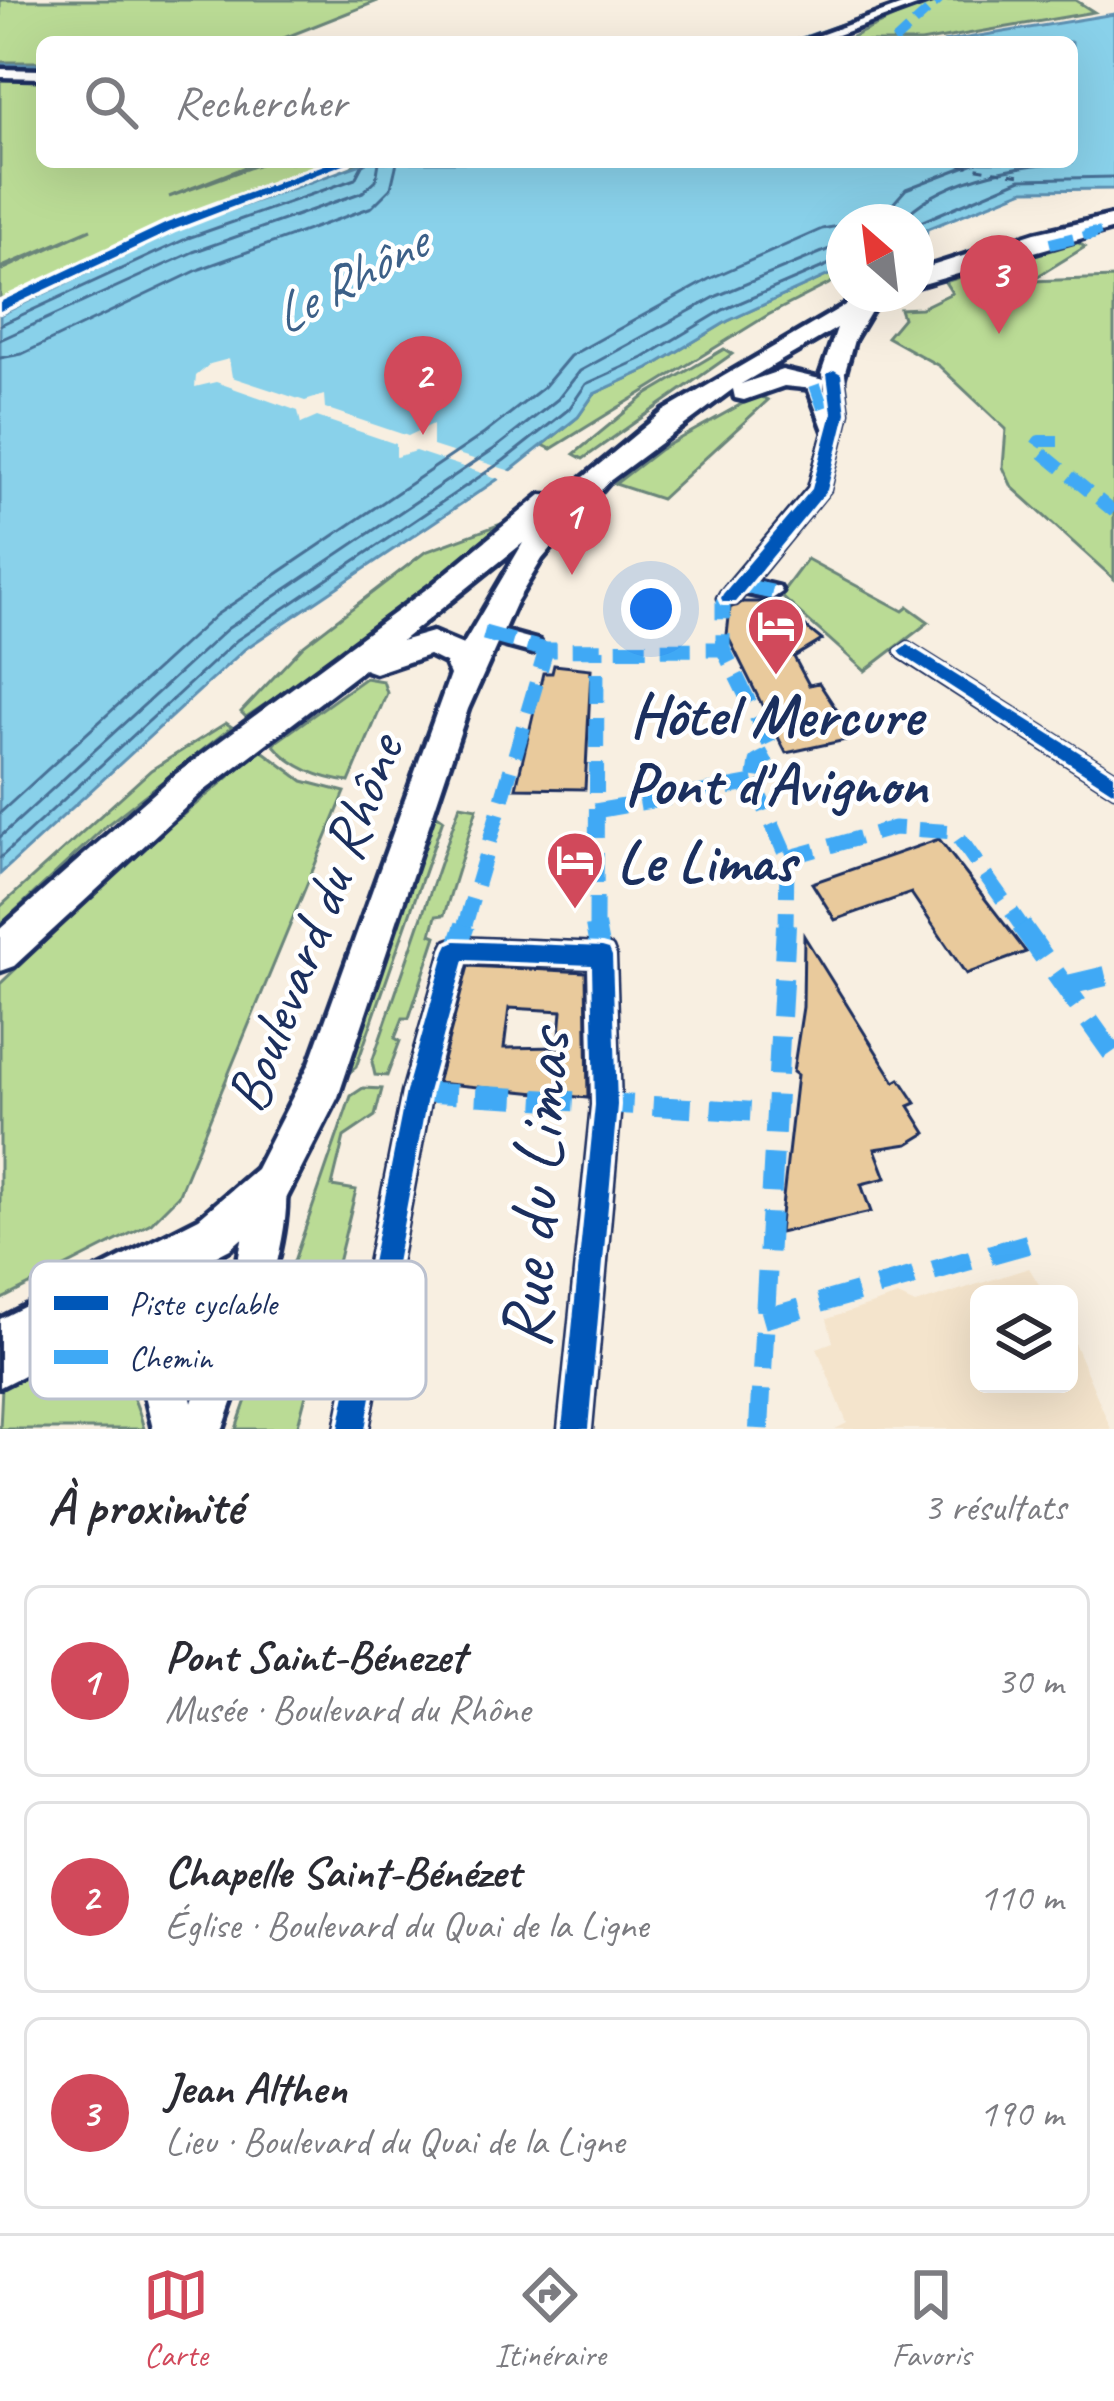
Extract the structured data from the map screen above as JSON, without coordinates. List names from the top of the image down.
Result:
{
  "streets": {
    "main road": ["Boulevard du Rhône"],
    "street": ["Rue du Limas"]
  },
  "water": ["Le Rhône"],
  "places": {
    "hotel": ["Hôtel Mercure Pont d'Avignon", "Le Limas"]
  },
  "legend": ["Piste cyclable", "Chemin"],
  "north": "top left",
  "page": {
    "search": "Rechercher",
    "pins": ["3", "2", "1"],
    "heading": ["À proximité", "3 résultats"],
    "list": [
      {
        "mark": "1",
        "name": "Pont Saint-Bénezet",
        "note": "Musée · Boulevard du Rhône",
        "value": "30 m"
      },
      {
        "mark": "2",
        "name": "Chapelle Saint-Bénézet",
        "note": "Église · Boulevard du Quai de la Ligne",
        "value": "110 m"
      },
      {
        "mark": "3",
        "name": "Jean Althen",
        "note": "Lieu · Boulevard du Quai de la Ligne",
        "value": "190 m"
      }
    ],
    "nav": ["Carte", "Itinéraire", "Favoris"]
  }
}
